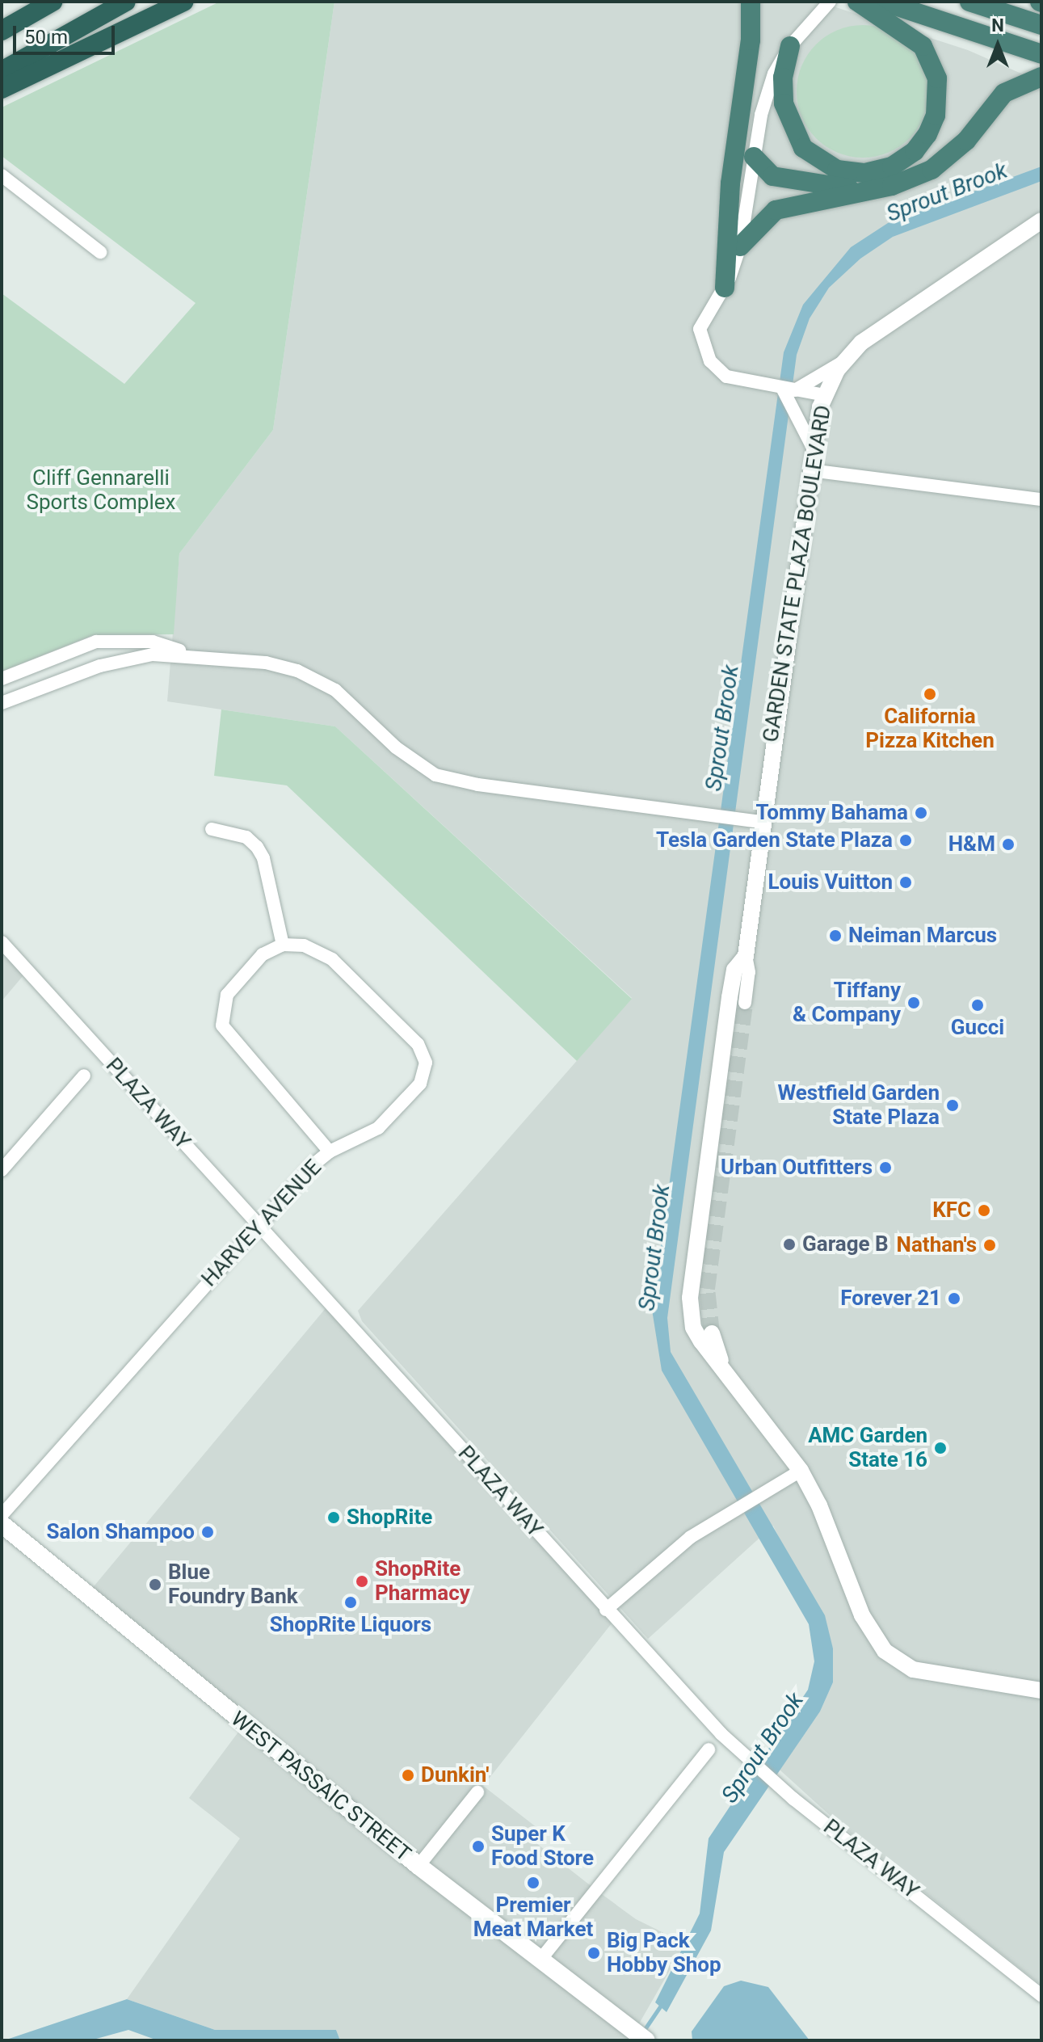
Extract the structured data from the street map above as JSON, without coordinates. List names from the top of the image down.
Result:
{
  "streets": {
    "main road": ["WEST PASSAIC STREET"],
    "street": ["GARDEN STATE PLAZA BOULEVARD", "PLAZA WAY", "HARVEY AVENUE"]
  },
  "crossings": [
    ["PLAZA WAY", "HARVEY AVENUE"]
  ],
  "water": ["Sprout Brook"],
  "parks": ["Cliff Gennarelli Sports Complex"],
  "places": [
    "California Pizza Kitchen",
    "Tommy Bahama",
    "Tesla Garden State Plaza",
    "H&M",
    "Louis Vuitton",
    "Neiman Marcus",
    "Tiffany & Company",
    "Gucci",
    "Westfield Garden State Plaza",
    "Urban Outfitters",
    "KFC",
    "Garage B",
    "Nathan's",
    "Forever 21",
    "AMC Garden State 16",
    "ShopRite",
    "Salon Shampoo",
    "ShopRite Pharmacy",
    "Blue Foundry Bank",
    "ShopRite Liquors",
    "Dunkin'",
    "Super K Food Store",
    "Premier Meat Market",
    "Big Pack Hobby Shop"
  ],
  "scale_bar": "50 m",
  "north": "top"
}
